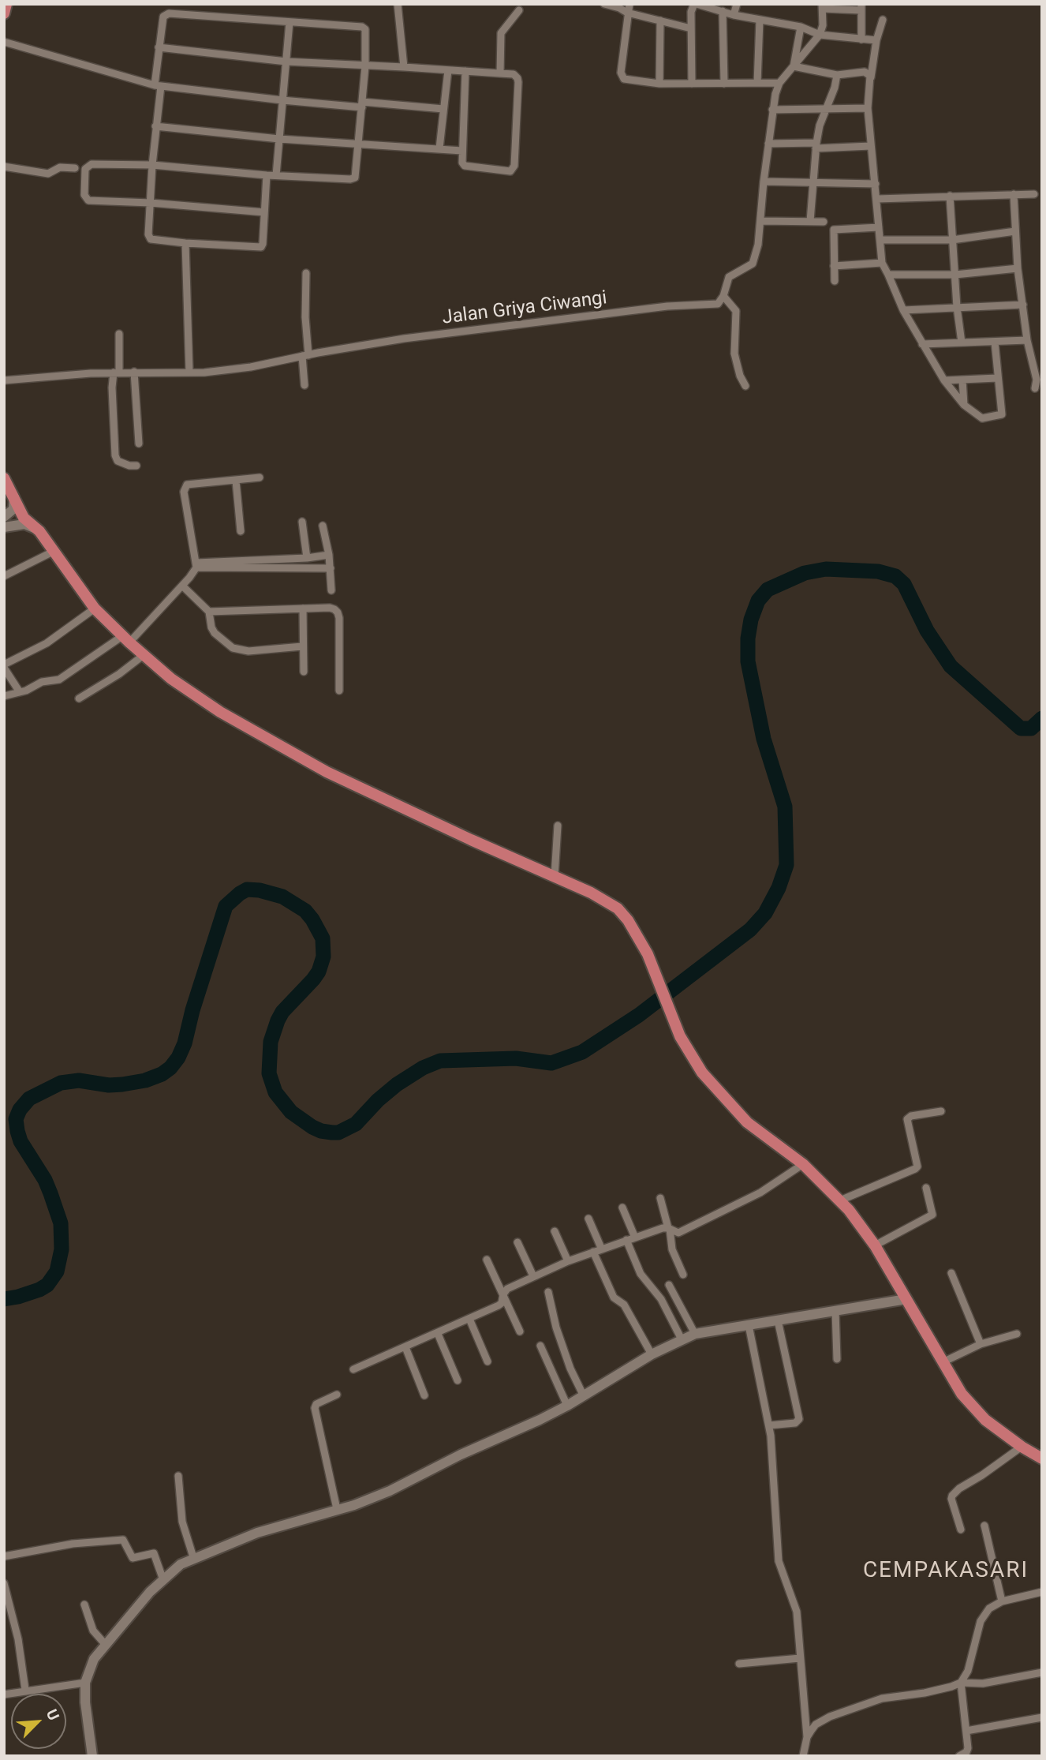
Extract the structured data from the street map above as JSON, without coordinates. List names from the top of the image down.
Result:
{
  "streets": {
    "street": ["Jalan Griya Ciwangi"]
  },
  "districts": ["CEMPAKASARI"],
  "north": "top right"
}
